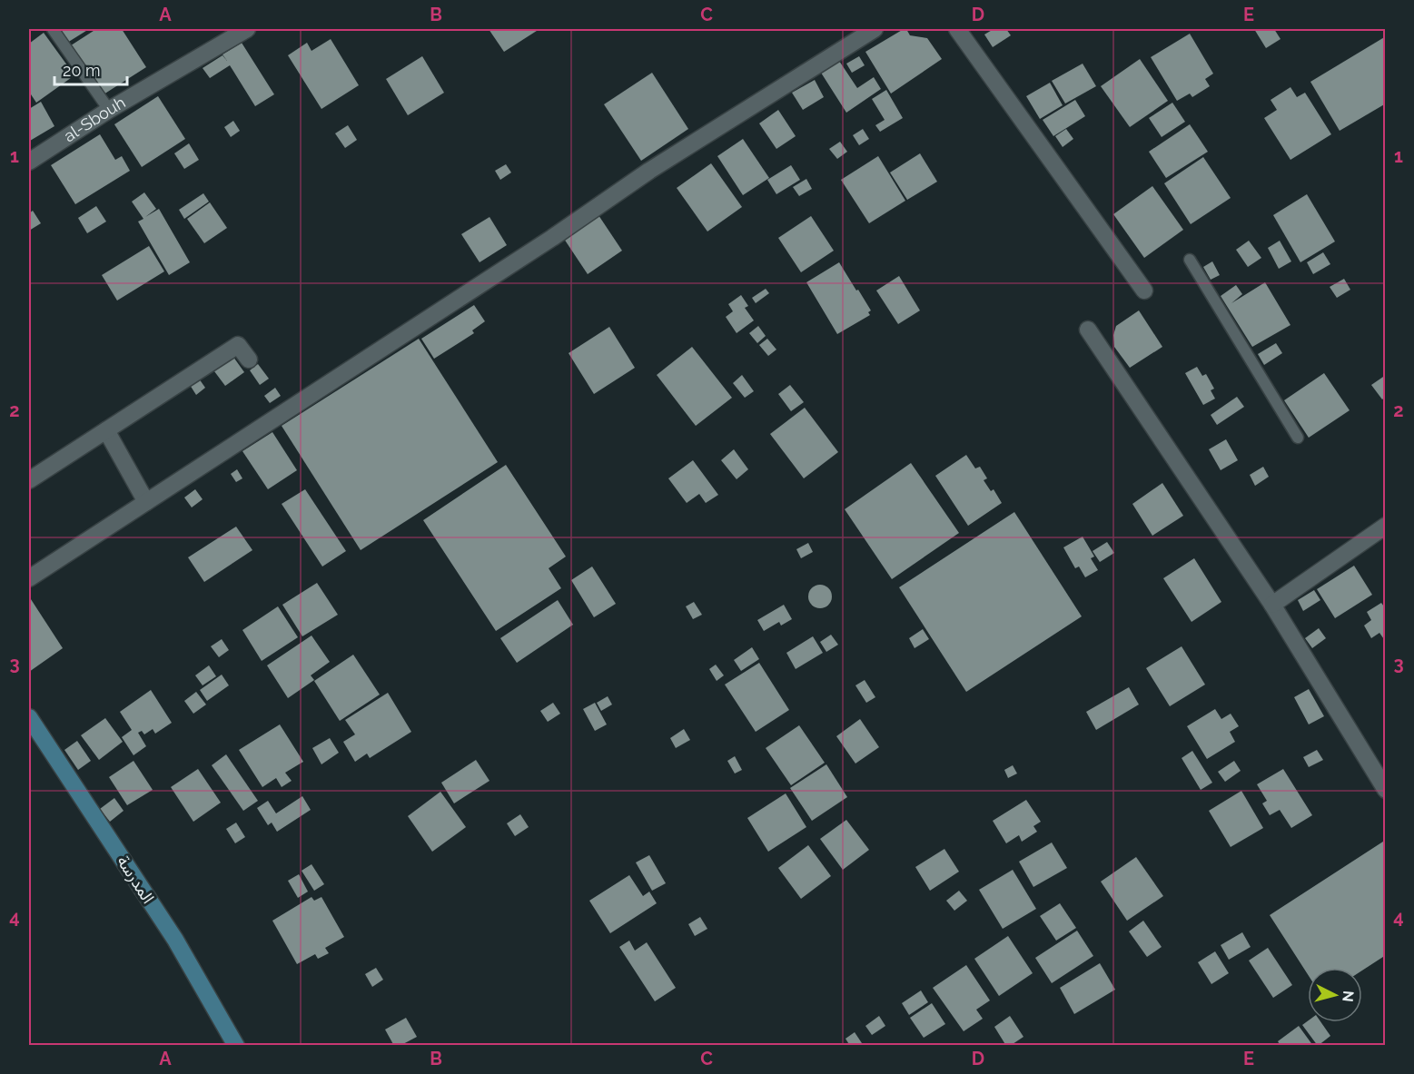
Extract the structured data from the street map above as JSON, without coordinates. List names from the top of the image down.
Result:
{
  "streets": {
    "street": ["al-Sbouh", "المدرسة"]
  },
  "scale_bar": "20 m",
  "north": "right",
  "grid": {
    "columns": [
      "A",
      "B",
      "C",
      "D",
      "E"
    ],
    "rows": [
      "1",
      "2",
      "3",
      "4"
    ]
  }
}
